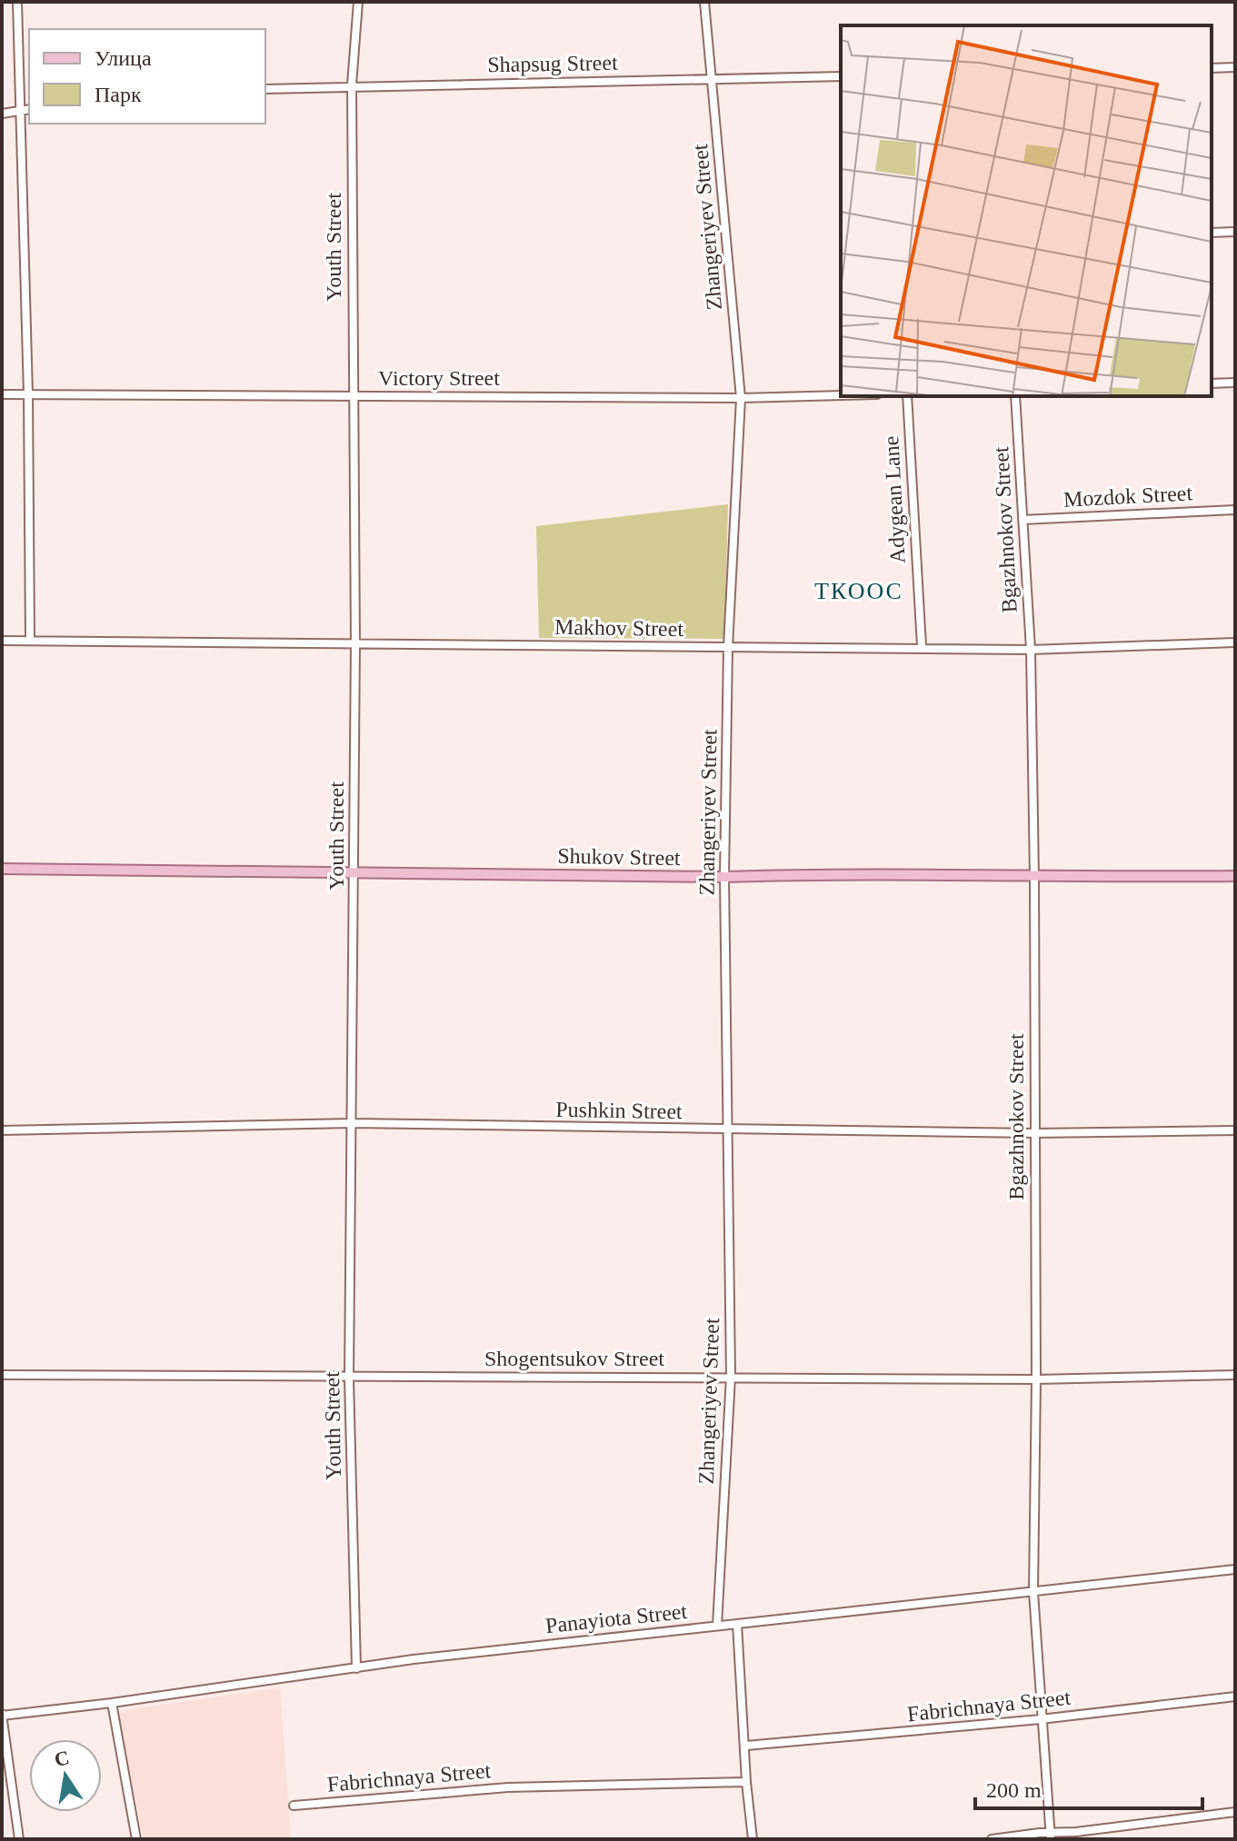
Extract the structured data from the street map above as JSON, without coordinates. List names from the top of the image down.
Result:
{
  "streets": {
    "main road": ["Shukov Street"],
    "street": [
      "Shapsug Street",
      "Zhangeriyev Street",
      "Youth Street",
      "Victory Street",
      "Mozdok Street",
      "Adygean Lane",
      "Bgazhnokov Street",
      "Makhov Street",
      "Pushkin Street",
      "Shogentsukov Street",
      "Panayiota Street",
      "Fabrichnaya Street"
    ]
  },
  "crossings": [
    ["Shapsug Street", "Zhangeriyev Street"],
    ["Shapsug Street", "Youth Street"],
    ["Zhangeriyev Street", "Victory Street"],
    ["Zhangeriyev Street", "Makhov Street"],
    ["Zhangeriyev Street", "Shukov Street"],
    ["Zhangeriyev Street", "Pushkin Street"],
    ["Zhangeriyev Street", "Shogentsukov Street"],
    ["Zhangeriyev Street", "Panayiota Street"],
    ["Youth Street", "Victory Street"],
    ["Youth Street", "Makhov Street"],
    ["Youth Street", "Shukov Street"],
    ["Youth Street", "Pushkin Street"],
    ["Youth Street", "Shogentsukov Street"],
    ["Youth Street", "Panayiota Street"],
    ["Mozdok Street", "Bgazhnokov Street"],
    ["Adygean Lane", "Makhov Street"],
    ["Bgazhnokov Street", "Makhov Street"],
    ["Bgazhnokov Street", "Shukov Street"],
    ["Bgazhnokov Street", "Pushkin Street"],
    ["Bgazhnokov Street", "Shogentsukov Street"],
    ["Bgazhnokov Street", "Panayiota Street"],
    ["Bgazhnokov Street", "Fabrichnaya Street"]
  ],
  "districts": ["ТКООС"],
  "legend": ["Улица", "Парк"],
  "scale_bar": "200 m",
  "north": "top"
}
